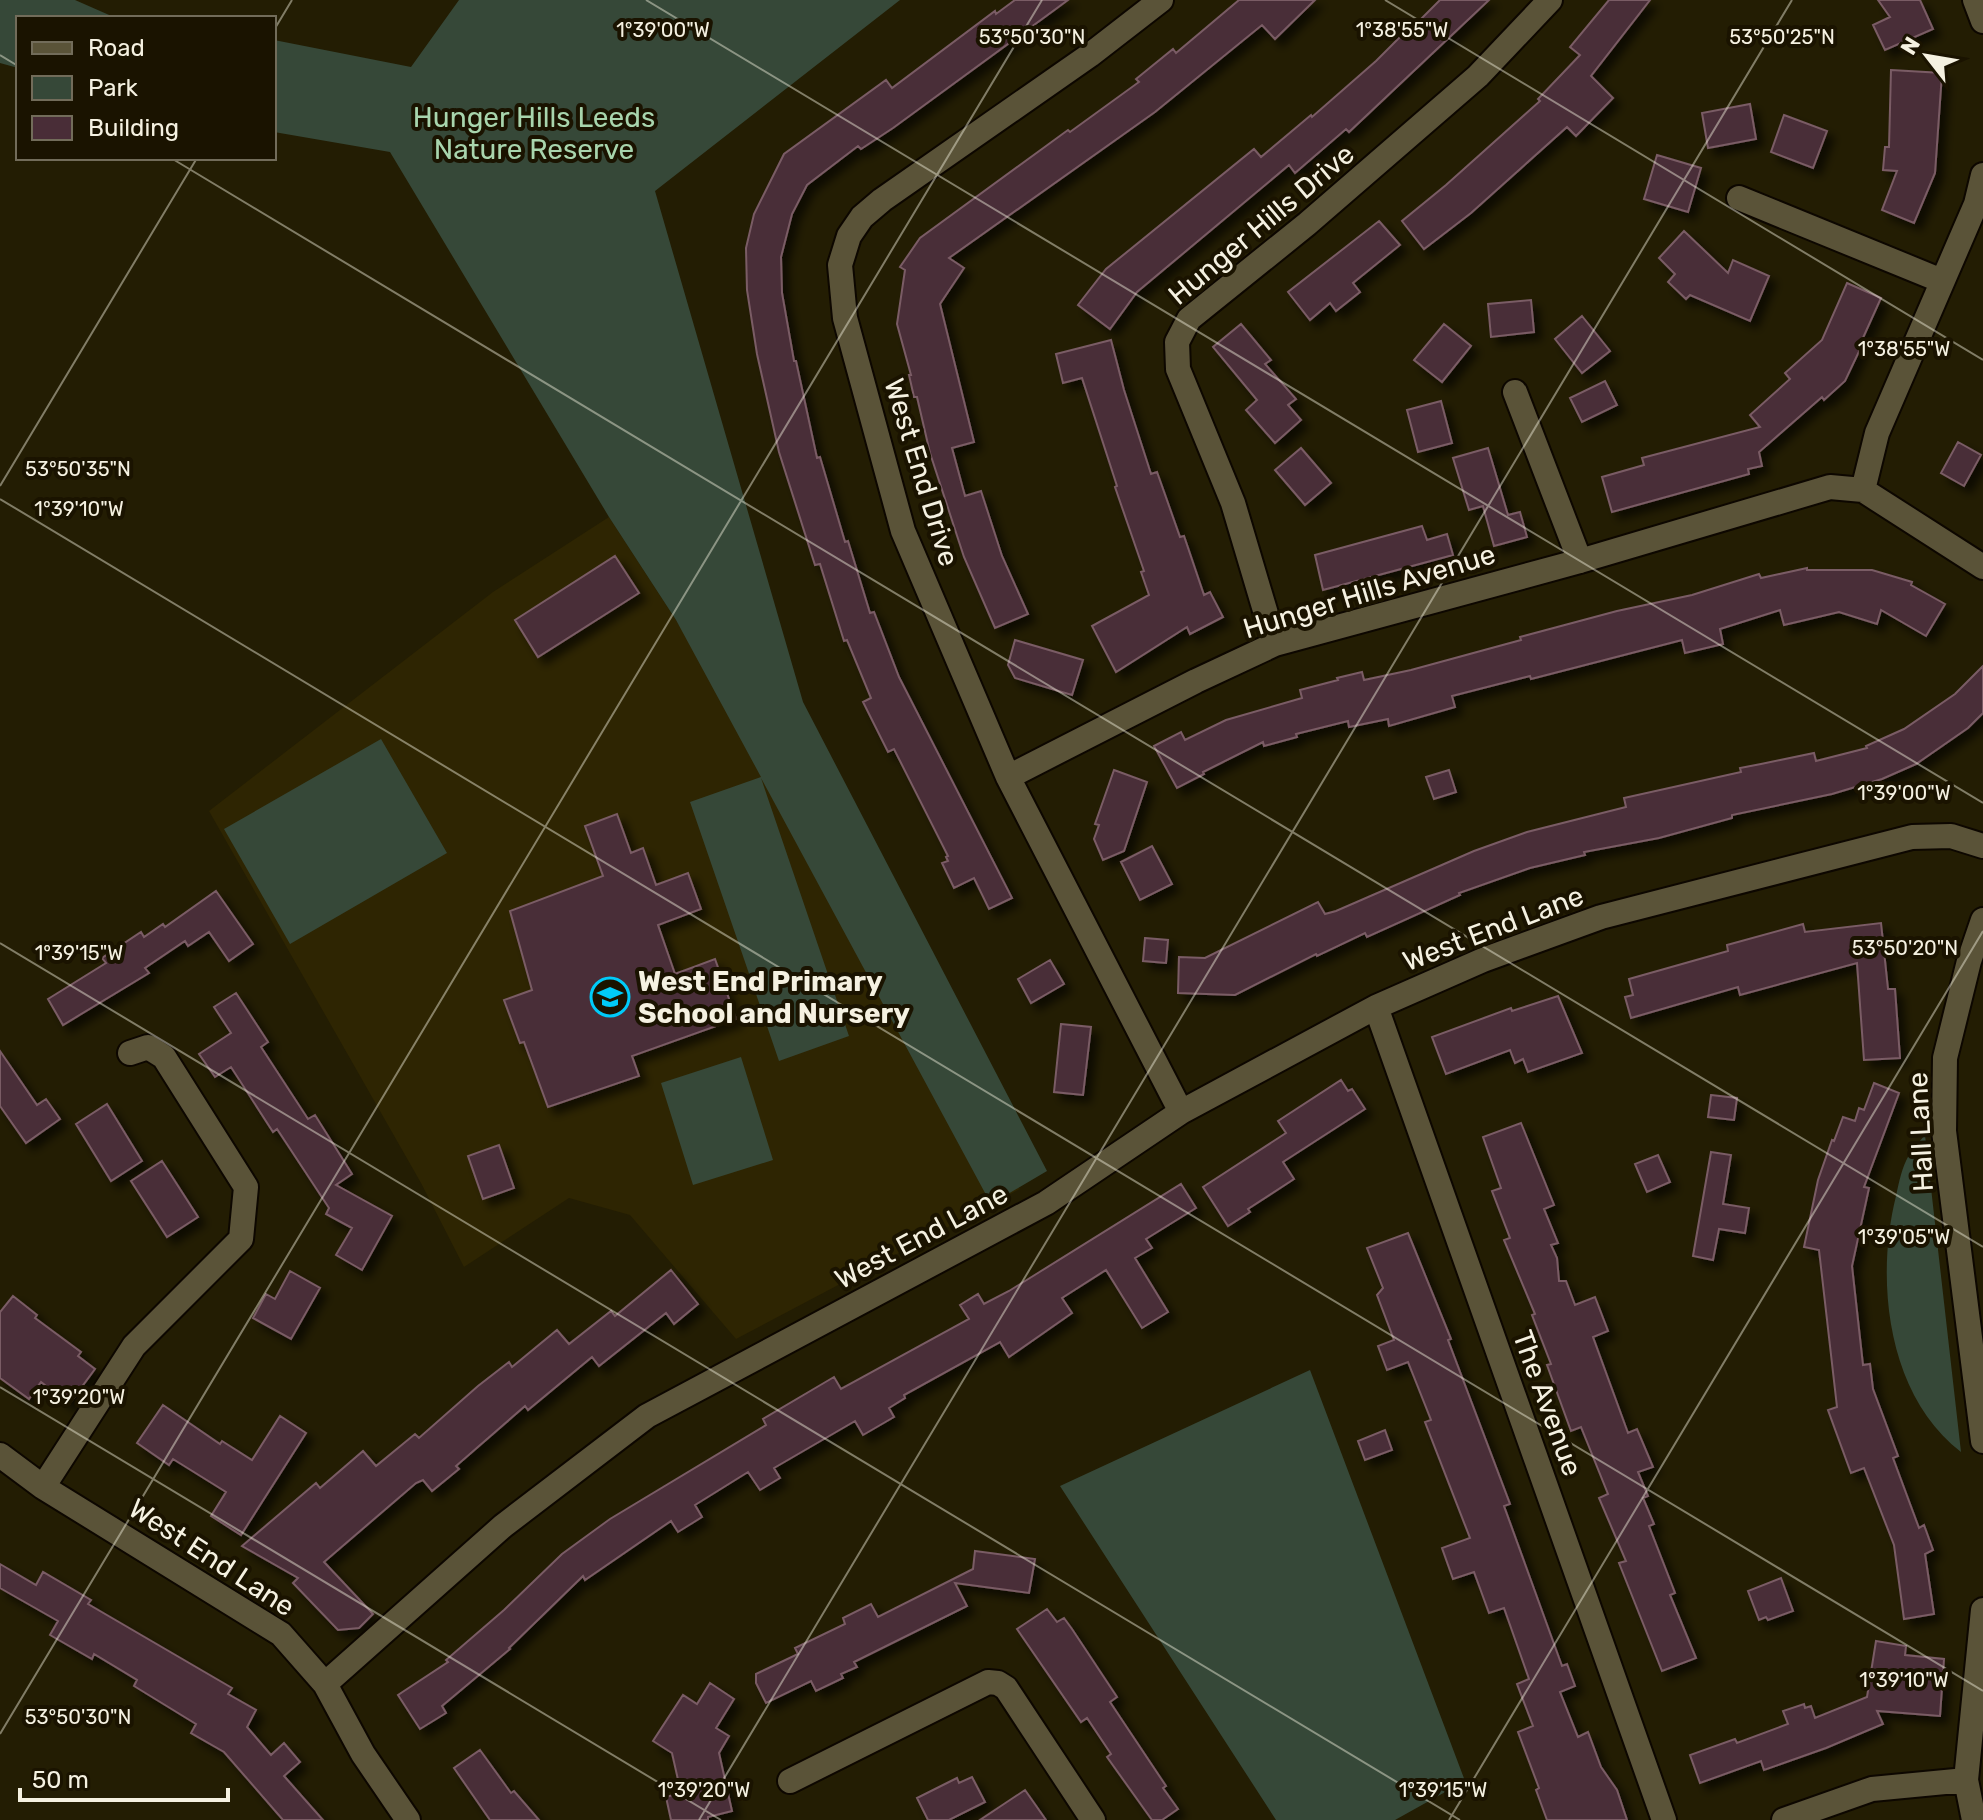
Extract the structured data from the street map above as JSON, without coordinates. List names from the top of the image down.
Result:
{
  "streets": {
    "street": [
      "Hunger Hills Drive",
      "West End Drive",
      "Hunger Hills Avenue",
      "West End Lane",
      "Hall Lane",
      "The Avenue"
    ]
  },
  "crossings": [
    ["Hunger Hills Drive", "Hunger Hills Avenue"],
    ["West End Drive", "Hunger Hills Avenue"],
    ["West End Drive", "West End Lane"],
    ["West End Lane", "The Avenue"]
  ],
  "parks": ["Hunger Hills Leeds Nature Reserve"],
  "places": {
    "school or university": ["West End Primary School and Nursery"]
  },
  "legend": ["Road", "Park", "Building"],
  "scale_bar": "50 m",
  "north": "top left",
  "coordinates": [
    "1°39'00\"W",
    "1°38'55\"W",
    "53°50'30\"N",
    "53°50'25\"N",
    "53°50'35\"N",
    "1°39'10\"W",
    "53°50'20\"N",
    "1°39'15\"W",
    "1°39'05\"W",
    "1°39'20\"W"
  ]
}
